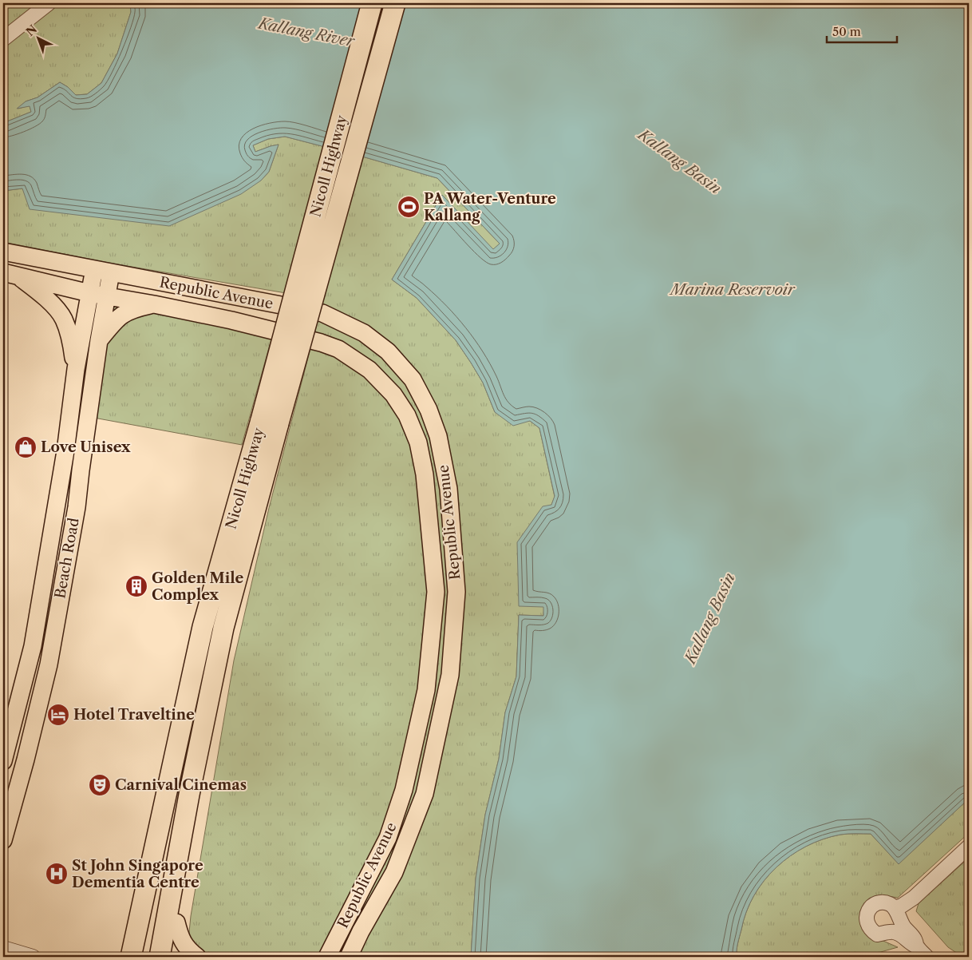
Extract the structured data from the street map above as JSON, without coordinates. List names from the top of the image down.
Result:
{
  "streets": {
    "highway": ["Nicoll Highway"],
    "main road": ["Republic Avenue", "Beach Road"]
  },
  "crossings": [
    ["Republic Avenue", "Beach Road"]
  ],
  "water": ["Kallang River", "Kallang Basin", "Marina Reservoir"],
  "places": {
    "sports": ["PA Water-Venture Kallang"],
    "shop": ["Love Unisex"],
    "building": ["Golden Mile Complex"],
    "hotel": ["Hotel Traveltine"],
    "theatre": ["Carnival Cinemas"],
    "hospital": ["St John Singapore Dementia Centre"]
  },
  "scale_bar": "50 m",
  "north": "top left"
}
